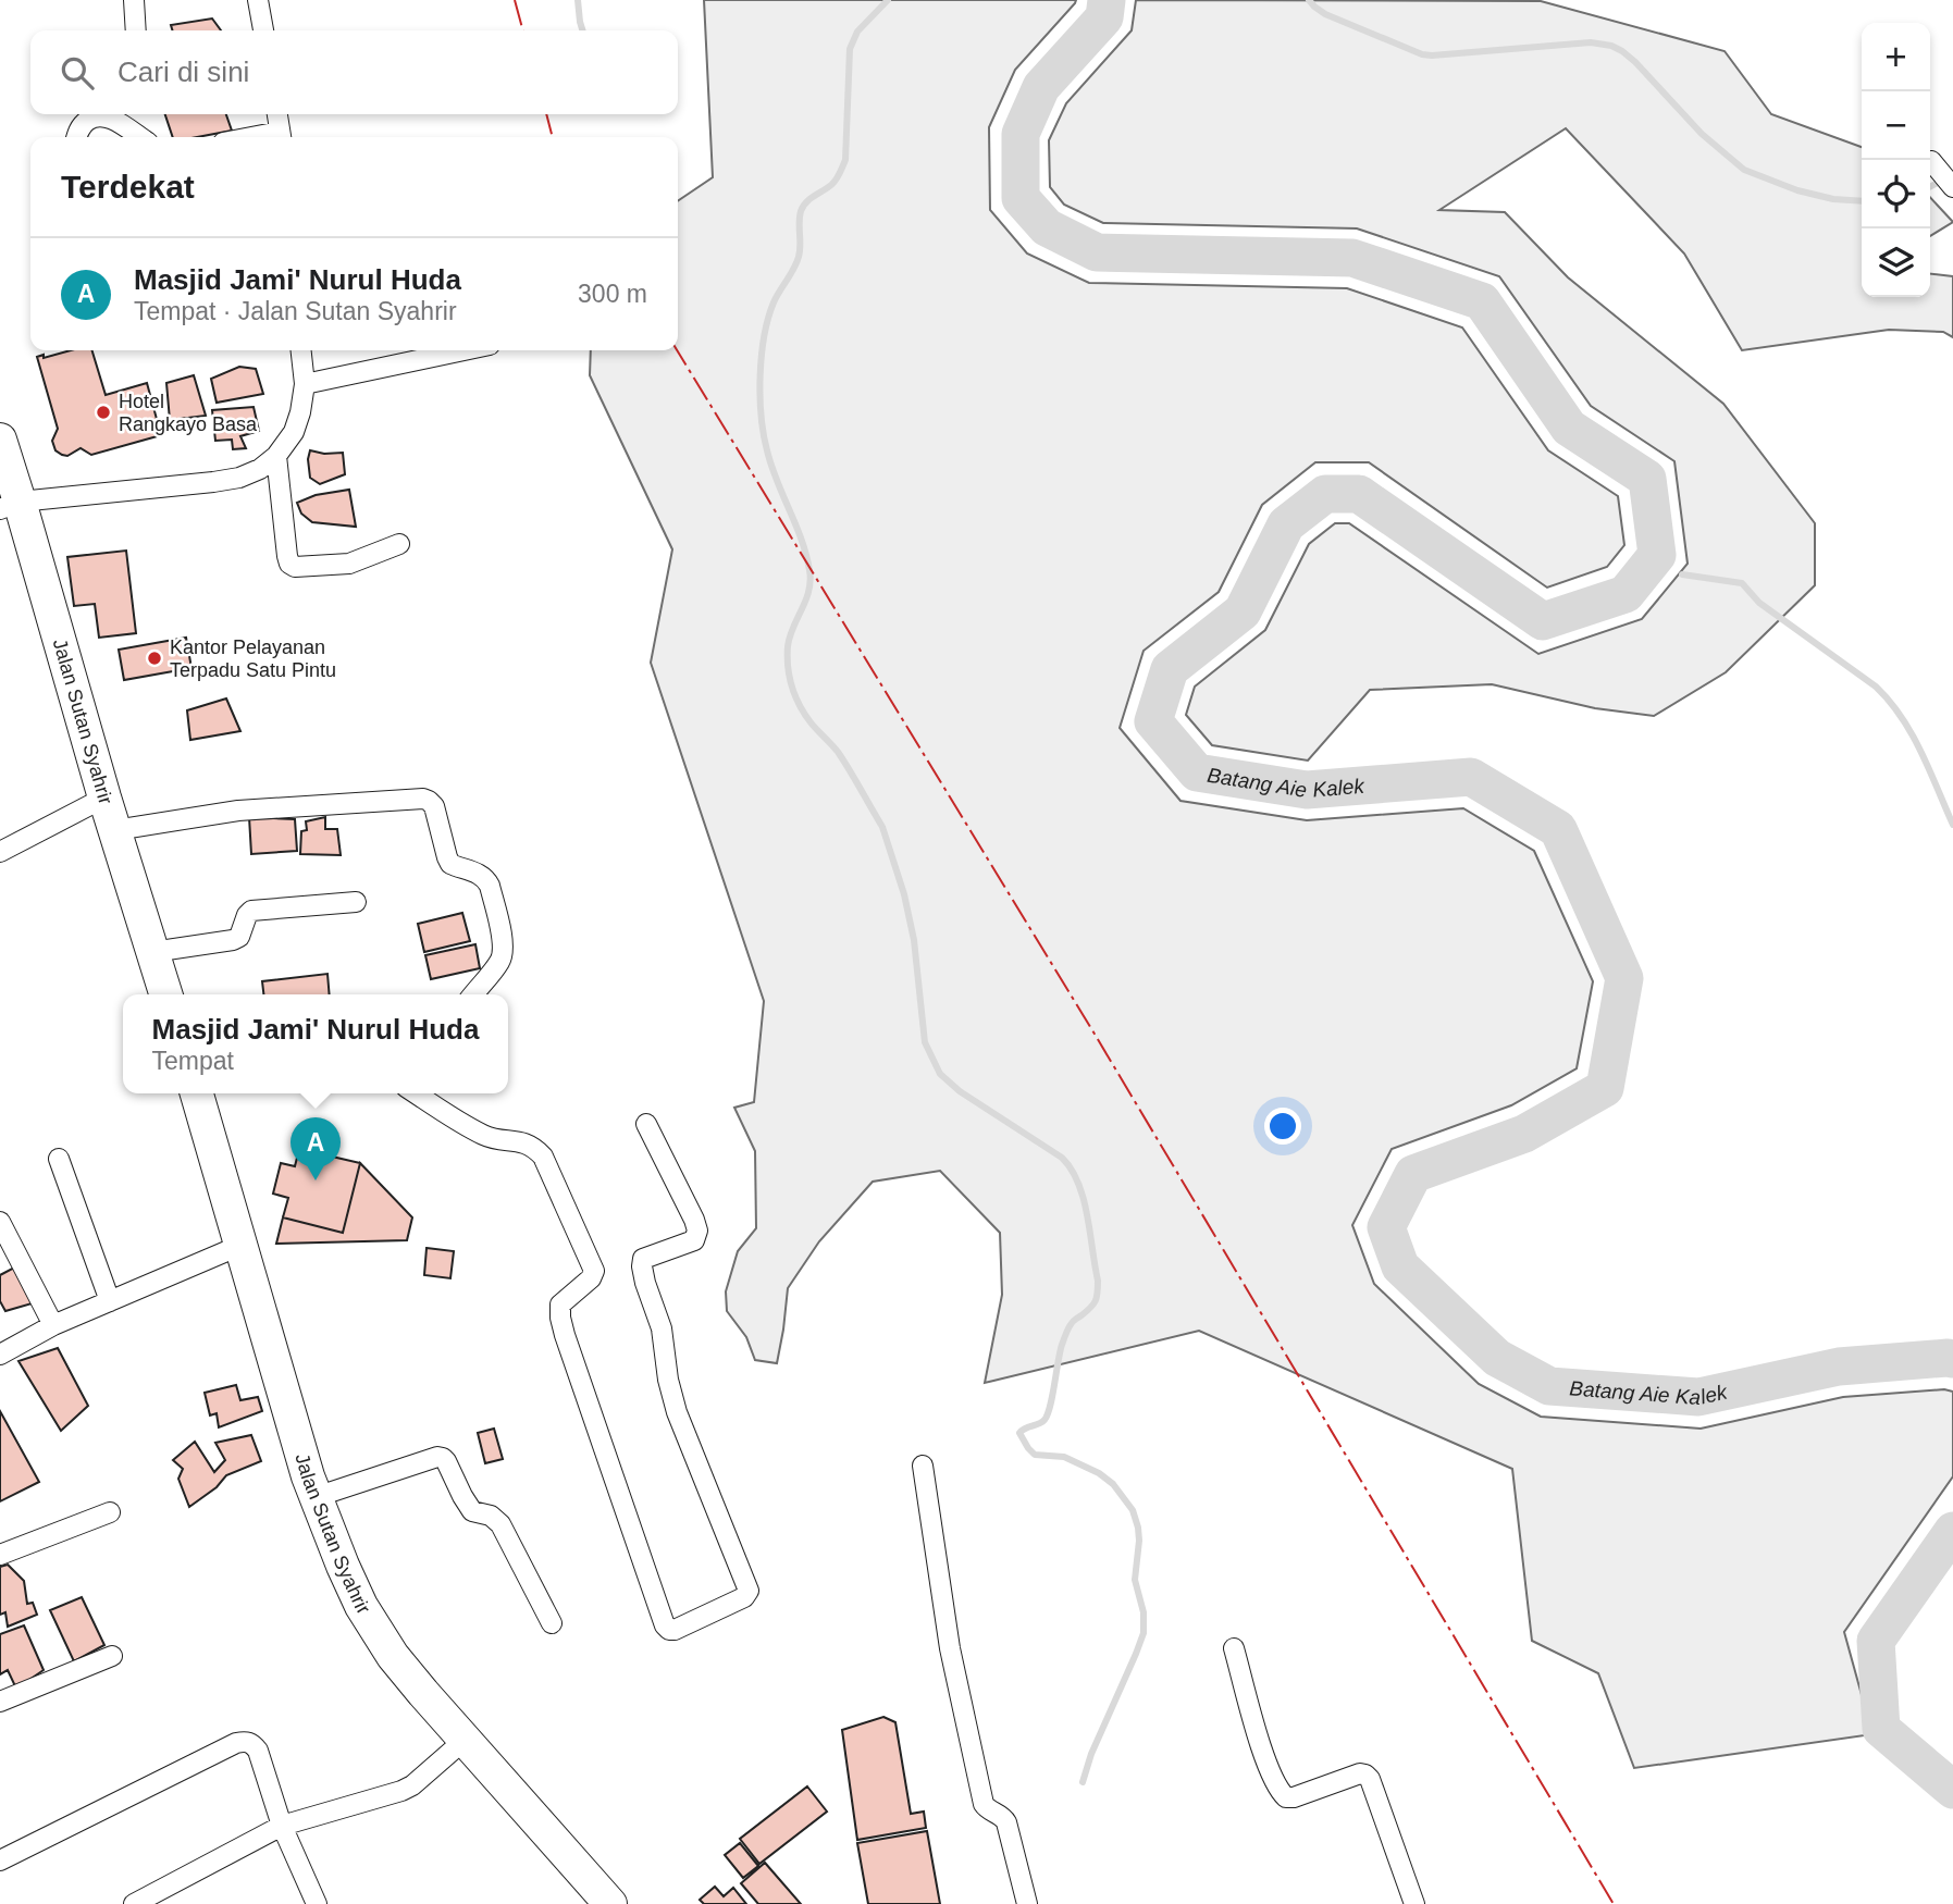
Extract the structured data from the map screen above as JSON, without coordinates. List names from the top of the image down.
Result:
{
  "streets": {
    "highway": ["Jalan Sutan Syahrir"]
  },
  "water": ["Batang Aie Kalek"],
  "places": ["Hotel Rangkayo Basa", "Kantor Pelayanan Terpadu Satu Pintu"],
  "page": {
    "map_buttons": ["+", "−"],
    "search": "Cari di sini",
    "heading": "Terdekat",
    "list": [
      {
        "mark": "A",
        "name": "Masjid Jami' Nurul Huda",
        "note": "Tempat · Jalan Sutan Syahrir",
        "value": "300 m"
      }
    ],
    "popup": ["Masjid Jami' Nurul Huda", "Tempat"],
    "pins": "A"
  }
}
